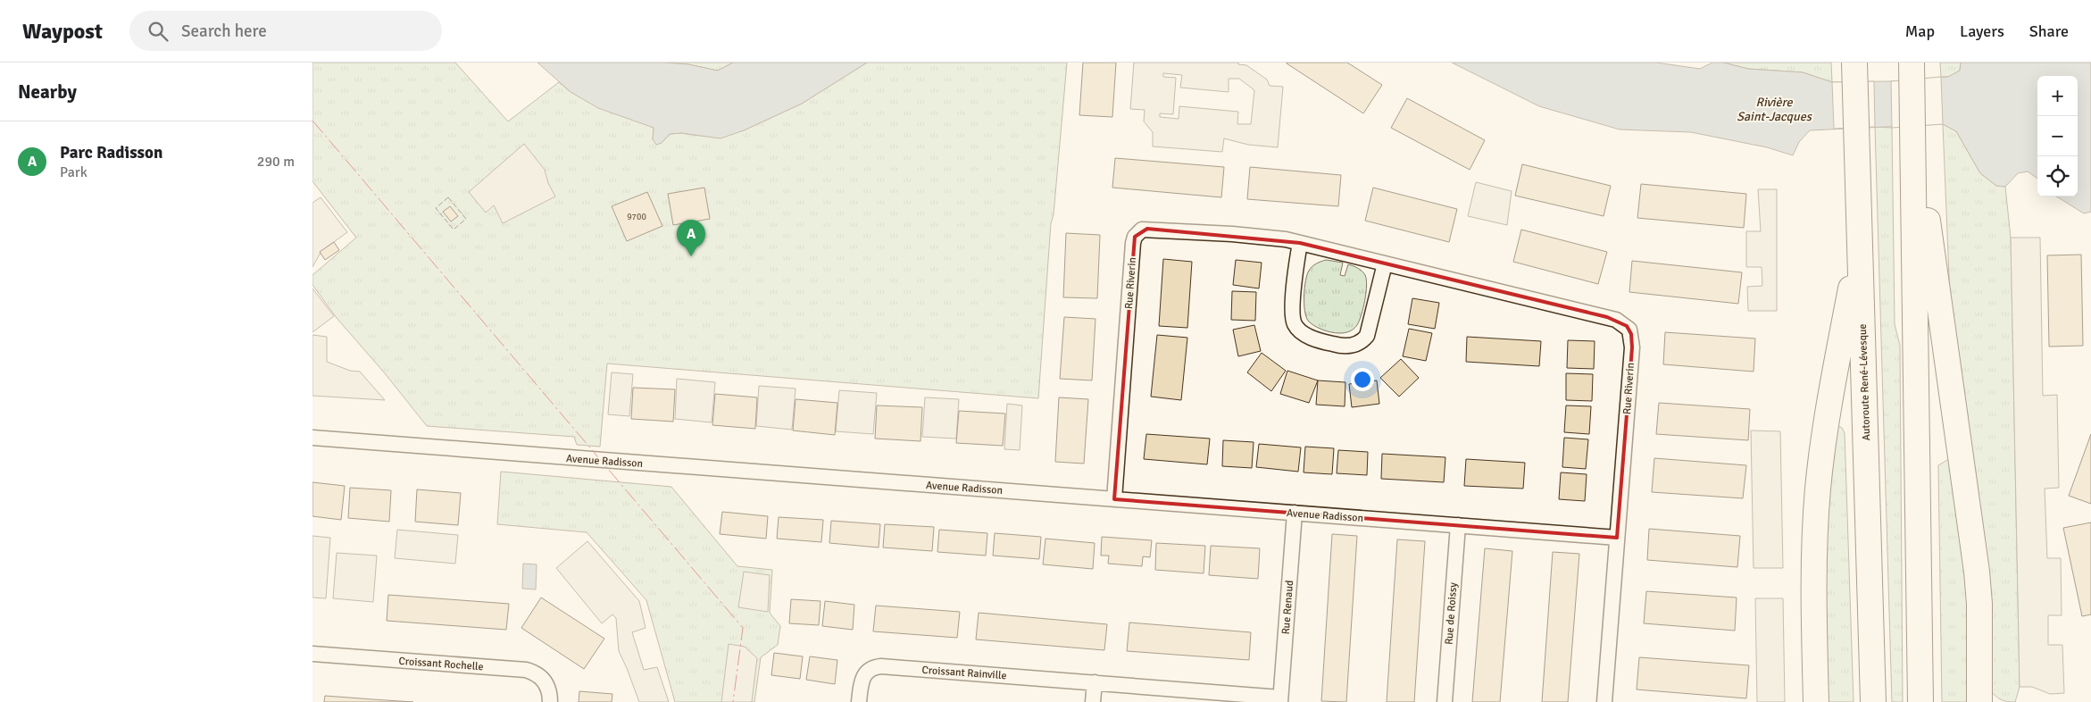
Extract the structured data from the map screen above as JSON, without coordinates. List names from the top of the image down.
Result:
{
  "streets": {
    "highway": ["Autoroute René-Lévesque"],
    "street": [
      "Rue Riverin",
      "Avenue Radisson",
      "Rue Renaud",
      "Rue de Roissy",
      "Croissant Rochelle",
      "Croissant Rainville"
    ]
  },
  "crossings": [
    ["Rue Riverin", "Avenue Radisson"],
    ["Avenue Radisson", "Rue Renaud"],
    ["Avenue Radisson", "Rue de Roissy"],
    ["Rue Renaud", "Croissant Rainville"]
  ],
  "water": ["Rivière Saint-Jacques"],
  "house_numbers": ["9700"],
  "page": {
    "header": "Waypost",
    "search": "Search here",
    "nav": ["Map", "Layers", "Share"],
    "heading": "Nearby",
    "map_buttons": ["+", "−"],
    "list": [
      {
        "mark": "A",
        "name": "Parc Radisson",
        "note": "Park",
        "value": "290 m"
      }
    ],
    "pins": "A"
  }
}
